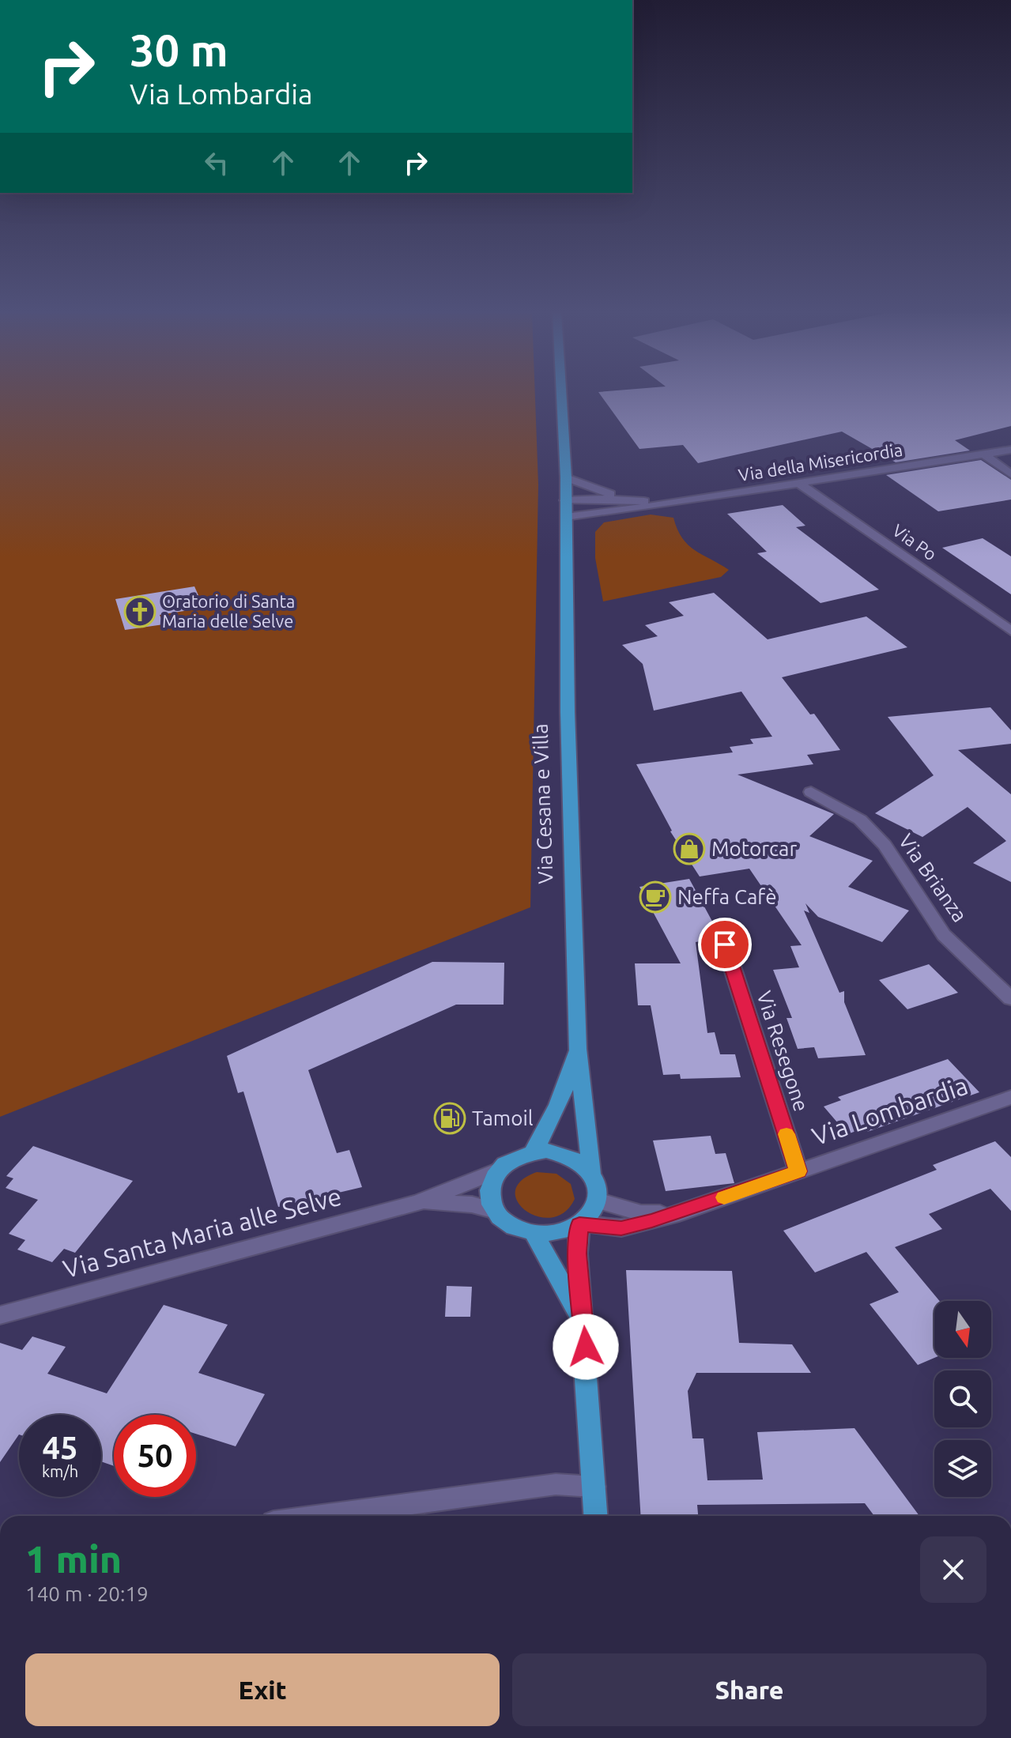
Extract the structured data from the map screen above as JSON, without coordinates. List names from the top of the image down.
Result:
{
  "streets": {
    "main road": ["Via Cesana e Villa"],
    "street": [
      "Via della Misericordia",
      "Via Po",
      "Via Brianza",
      "Via Resegone",
      "Via Lombardia",
      "Via Santa Maria alle Selve"
    ]
  },
  "crossings": [
    ["Via della Misericordia", "Via Po"],
    ["Via della Misericordia", "Via Cesana e Villa"],
    ["Via Cesana e Villa", "Via Lombardia"],
    ["Via Cesana e Villa", "Via Santa Maria alle Selve"],
    ["Via Resegone", "Via Lombardia"],
    ["Via Lombardia", "Via Santa Maria alle Selve"]
  ],
  "places": {
    "church": ["Oratorio di Santa Maria delle Selve"],
    "shop": ["Motorcar"],
    "cafe": ["Neffa Cafè"],
    "fuel station": ["Tamoil"]
  },
  "north": "bottom",
  "page": {
    "turn": ["30 m", "Via Lombardia"],
    "speed": "45 km/h",
    "limit": "50",
    "heading": ["1 min", "140 m · 20:19"],
    "buttons": ["Exit", "Share"]
  }
}
